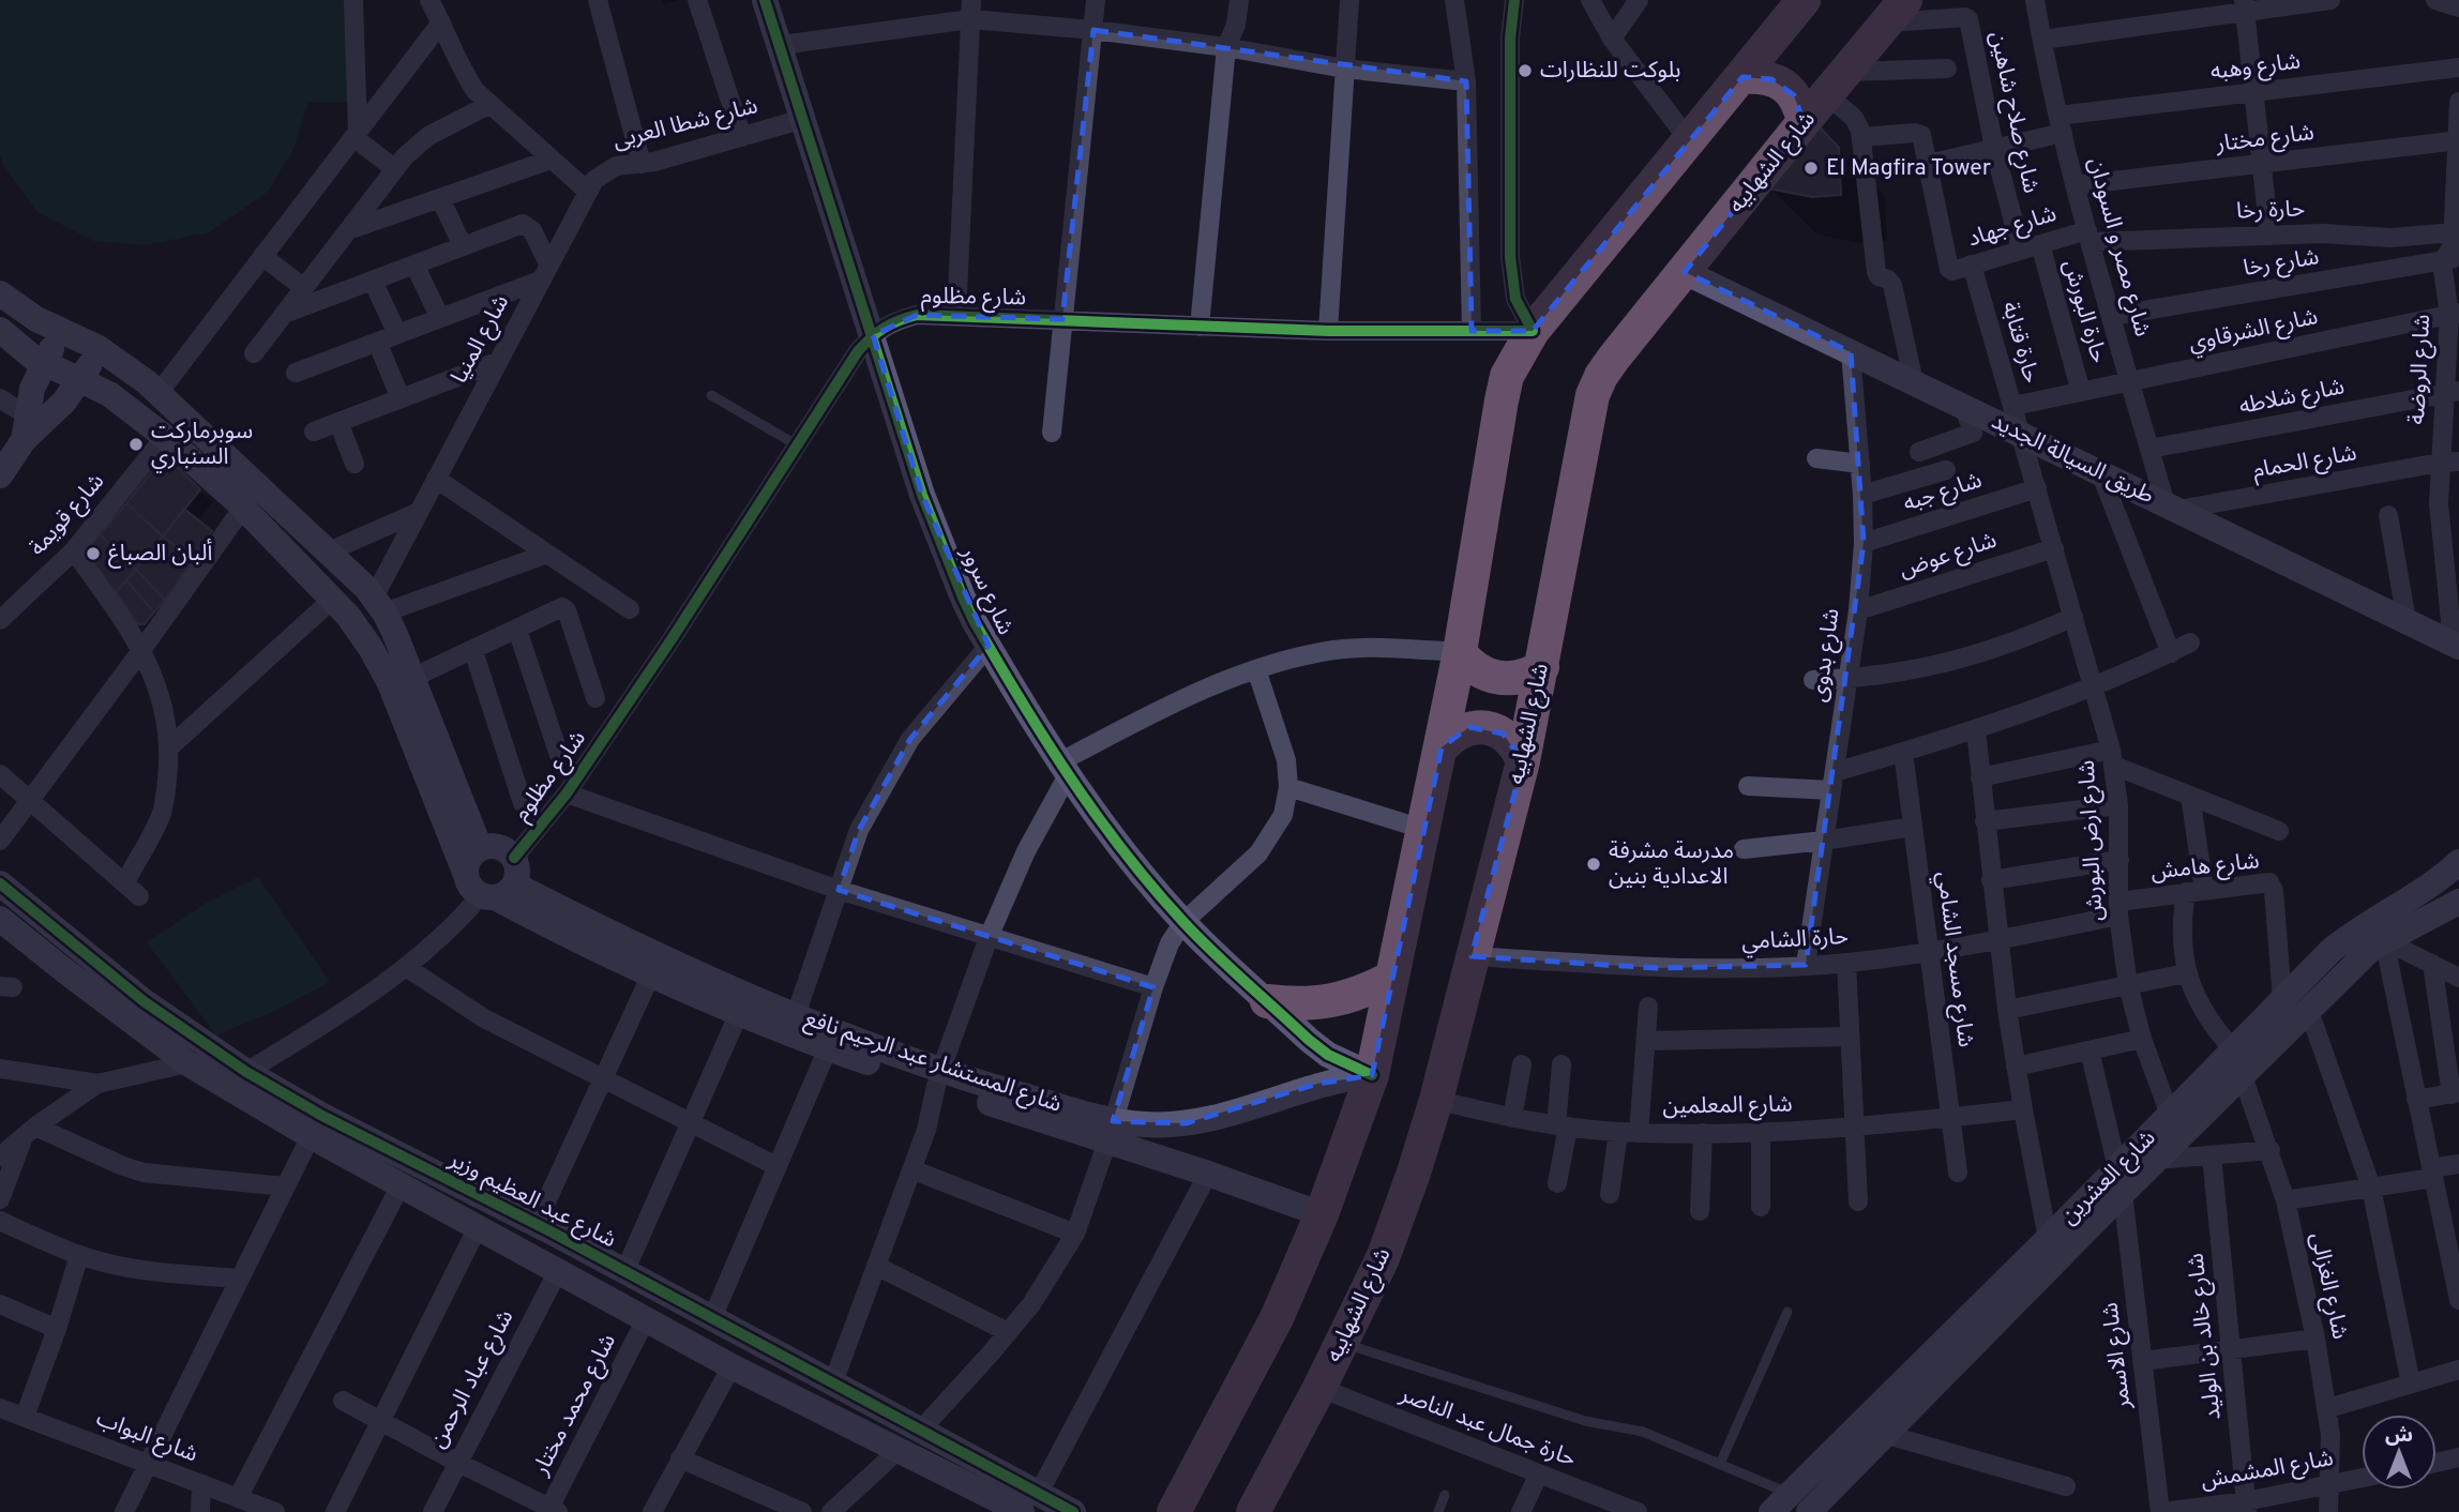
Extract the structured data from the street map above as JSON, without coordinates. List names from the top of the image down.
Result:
{
  "streets": {
    "highway": ["شارع الشهابيه"],
    "street": [
      "شارع وهبه",
      "شارع صلاح شاهين",
      "شارع شطا العربى",
      "شارع مختار",
      "حارة رخا",
      "شارع جهاد",
      "شارع مصر و السودان",
      "شارع رخا",
      "شارع مظلوم",
      "حارة البورش",
      "شارع الشرقاوي",
      "شارع المنيا",
      "حارة قتابة",
      "شارع الروضة",
      "شارع شلاطه",
      "طريق السيالة الجديد",
      "شارع الحمام",
      "شارع جبه",
      "شارع قويمة",
      "شارع عوض",
      "شارع سرور",
      "شارع بدوى",
      "شارع ارض البورش",
      "شارع هامش",
      "حارة الشامي",
      "شارع مسجد الشامي",
      "شارع المستشار عبد الرحيم نافع",
      "شارع المعلمين",
      "شارع العشرين",
      "شارع عبد العظيم وزير",
      "شارع الغزالى",
      "شارع خالد بن الوليد",
      "شارع الاسمر",
      "شارع عباد الرحمن",
      "شارع محمد مختار",
      "حارة جمال عبد الناصر",
      "شارع البواب",
      "شارع المشمش"
    ]
  },
  "crossings": [
    ["شارع وهبه", "شارع صلاح شاهين"],
    ["شارع وهبه", "شارع جهاد"],
    ["شارع وهبه", "شارع مصر و السودان"],
    ["شارع صلاح شاهين", "شارع الشهابيه"],
    ["شارع صلاح شاهين", "شارع جهاد"],
    ["شارع صلاح شاهين", "حارة البورش"],
    ["شارع شطا العربى", "شارع المنيا"],
    ["شارع شطا العربى", "شارع سرور"],
    ["شارع مختار", "شارع مصر و السودان"],
    ["شارع مختار", "شارع الروضة"],
    ["شارع الشهابيه", "طريق السيالة الجديد"],
    ["شارع الشهابيه", "حارة الشامي"],
    ["شارع الشهابيه", "شارع المعلمين"],
    ["شارع الشهابيه", "حارة جمال عبد الناصر"],
    ["حارة رخا", "شارع جهاد"],
    ["حارة رخا", "شارع مصر و السودان"],
    ["حارة رخا", "شارع الروضة"],
    ["شارع جهاد", "شارع مصر و السودان"],
    ["شارع جهاد", "حارة البورش"],
    ["شارع جهاد", "حارة قتابة"],
    ["شارع مصر و السودان", "شارع رخا"],
    ["شارع مصر و السودان", "شارع الشرقاوي"],
    ["شارع مصر و السودان", "شارع شلاطه"],
    ["شارع مصر و السودان", "طريق السيالة الجديد"],
    ["شارع مصر و السودان", "شارع الحمام"],
    ["شارع رخا", "شارع الروضة"],
    ["شارع مظلوم", "شارع سرور"],
    ["حارة البورش", "شارع الشرقاوي"],
    ["شارع الشرقاوي", "حارة قتابة"],
    ["شارع الشرقاوي", "شارع الروضة"],
    ["حارة قتابة", "طريق السيالة الجديد"],
    ["حارة قتابة", "شارع ارض البورش"],
    ["شارع الروضة", "شارع شلاطه"],
    ["شارع الروضة", "طريق السيالة الجديد"],
    ["شارع الروضة", "شارع الحمام"],
    ["طريق السيالة الجديد", "شارع الحمام"],
    ["طريق السيالة الجديد", "شارع بدوى"],
    ["طريق السيالة الجديد", "شارع ارض البورش"],
    ["شارع جبه", "شارع بدوى"],
    ["شارع جبه", "شارع ارض البورش"],
    ["شارع عوض", "شارع بدوى"],
    ["شارع عوض", "شارع ارض البورش"],
    ["شارع سرور", "شارع المستشار عبد الرحيم نافع"],
    ["شارع بدوى", "حارة الشامي"],
    ["شارع ارض البورش", "شارع هامش"],
    ["شارع ارض البورش", "حارة الشامي"],
    ["شارع ارض البورش", "شارع العشرين"],
    ["شارع هامش", "حارة الشامي"],
    ["شارع هامش", "شارع العشرين"],
    ["حارة الشامي", "شارع مسجد الشامي"],
    ["شارع مسجد الشامي", "شارع المعلمين"],
    ["شارع العشرين", "شارع الغزالى"],
    ["شارع العشرين", "شارع الاسمر"],
    ["شارع عبد العظيم وزير", "شارع عباد الرحمن"],
    ["شارع عبد العظيم وزير", "شارع محمد مختار"],
    ["شارع الغزالى", "شارع المشمش"],
    ["شارع خالد بن الوليد", "شارع المشمش"],
    ["شارع الاسمر", "شارع المشمش"]
  ],
  "places": [
    "بلوكت للنظارات",
    "El Magfira Tower",
    "سوبرماركت السنباري",
    "ألبان الصباغ",
    "مدرسة مشرفة الاعدادية بنين"
  ],
  "north": "top"
}
